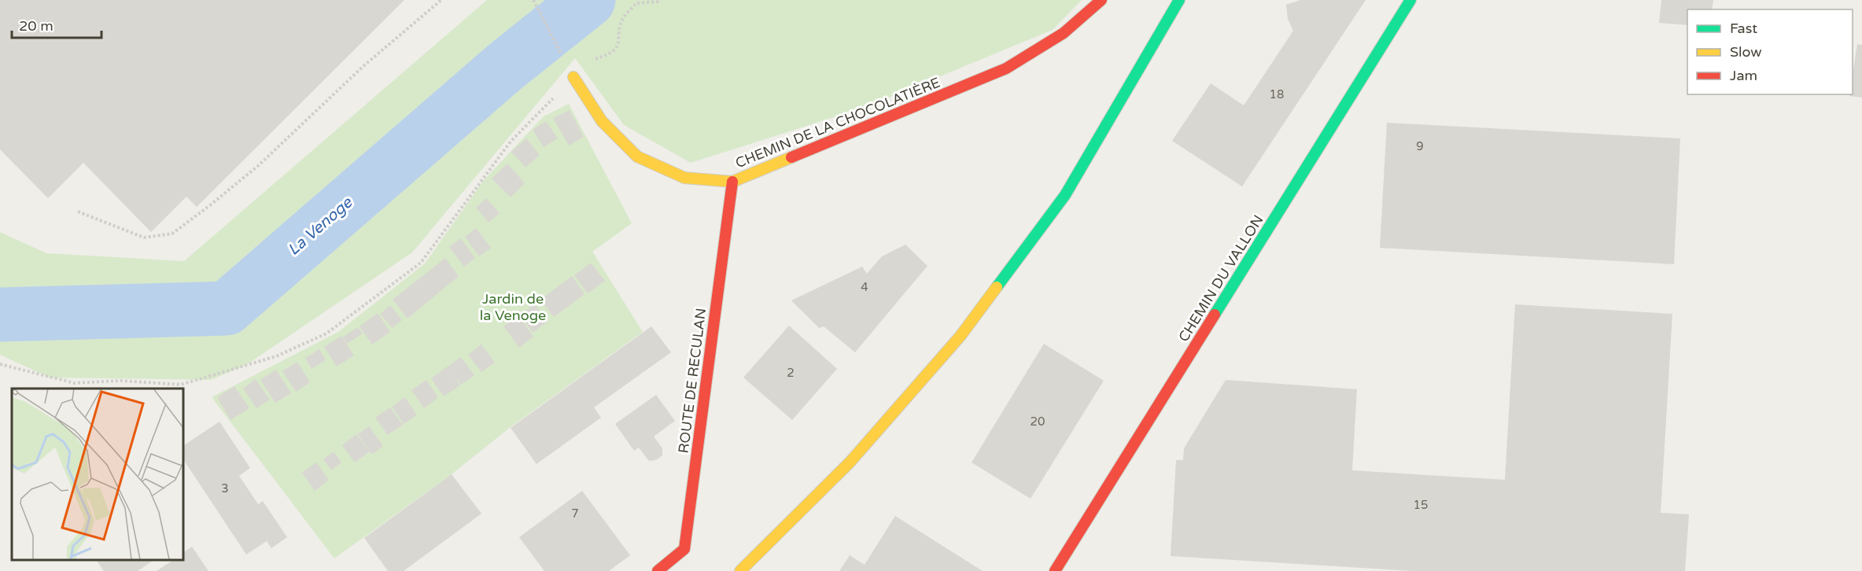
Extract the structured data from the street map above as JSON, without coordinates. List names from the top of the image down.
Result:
{
  "streets": {
    "street": ["CHEMIN DE LA CHOCOLATIÈRE", "CHEMIN DU VALLON", "ROUTE DE RECULAN"]
  },
  "crossings": [
    ["CHEMIN DE LA CHOCOLATIÈRE", "ROUTE DE RECULAN"]
  ],
  "water": ["La Venoge"],
  "parks": ["Jardin de la Venoge"],
  "house_numbers": [
    "18",
    "9",
    "4",
    "2",
    "20",
    "3",
    "15",
    "7"
  ],
  "legend": ["Fast", "Slow", "Jam"],
  "scale_bar": "20 m"
}
